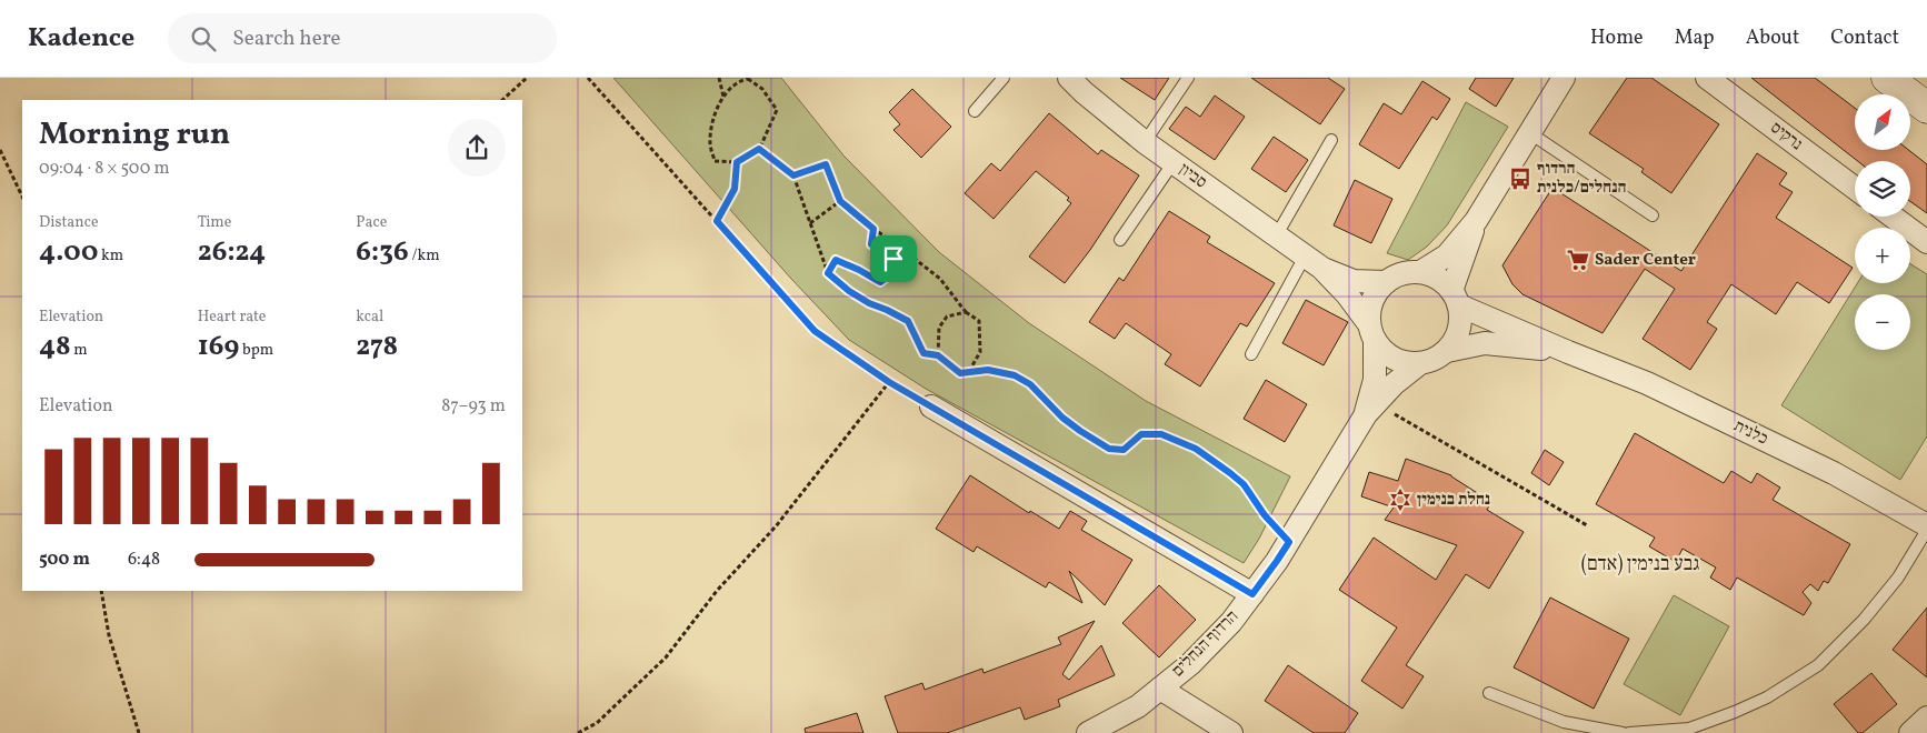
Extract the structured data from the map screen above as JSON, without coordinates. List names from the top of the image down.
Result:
{
  "streets": {
    "street": [
      "נרקיס",
      "סביון",
      "כלנית",
      "הרדוף הנחלים"
    ]
  },
  "crossings": [
    ["סביון", "כלנית"],
    ["סביון", "הרדוף הנחלים"],
    ["כלנית", "הרדוף הנחלים"]
  ],
  "districts": ["גבע בנימין (אדם)"],
  "places": {
    "bus stop": ["הרדוף הנחלים/כלנית"],
    "supermarket": ["Sader Center"],
    "synagogue": ["נחלת בנימין"]
  },
  "north": "top right",
  "page": {
    "header": "Kadence",
    "search": "Search here",
    "nav": [
      "Home",
      "Map",
      "About",
      "Contact"
    ],
    "map_buttons": ["+", "−"],
    "heading": ["Morning run", "09:04 · 8 × 500 m"],
    "stats": [
      ["Distance", "4.00 km"],
      ["Time", "26:24"],
      ["Pace", "6:36 /km"],
      ["Elevation", "48 m"],
      ["Heart rate", "169 bpm"],
      ["kcal", "278"]
    ],
    "chart": ["Elevation", "87–93 m"],
    "list": [
      {
        "name": "500 m",
        "note": "6:48"
      }
    ]
  }
}
